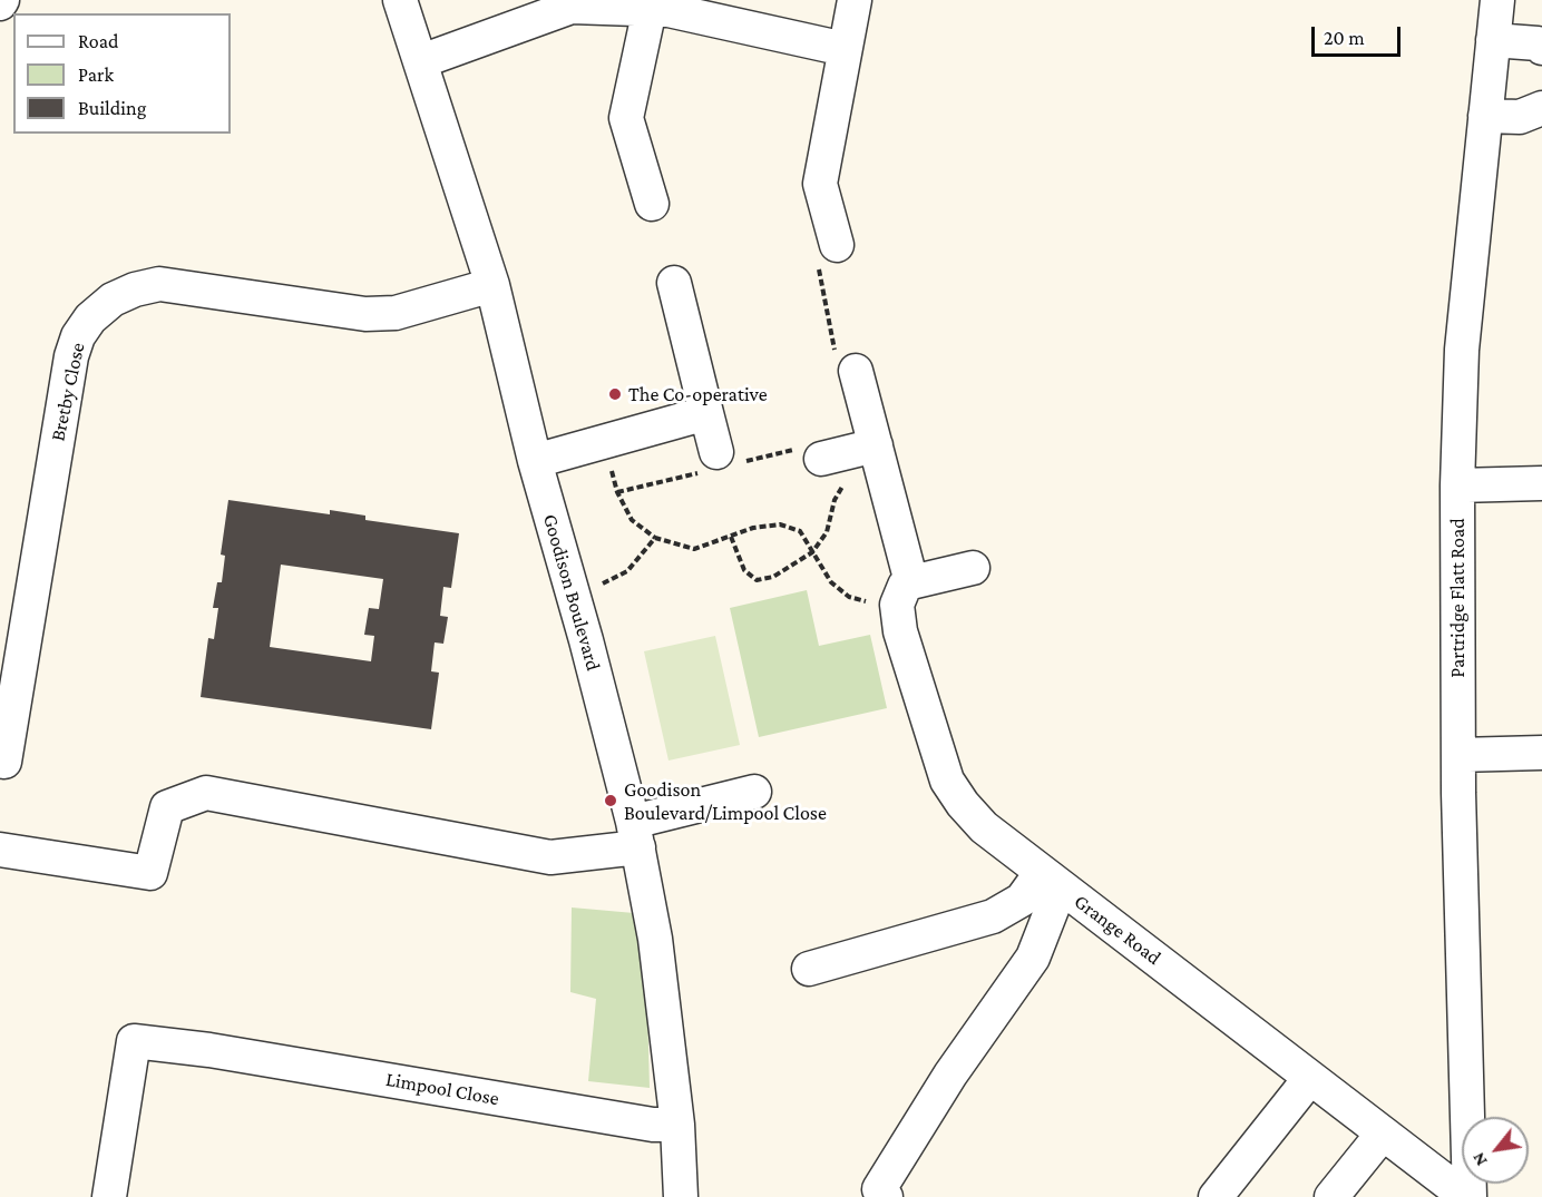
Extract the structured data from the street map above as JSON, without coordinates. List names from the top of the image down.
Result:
{
  "streets": {
    "street": [
      "Bretby Close",
      "Goodison Boulevard",
      "Partridge Flatt Road",
      "Grange Road",
      "Limpool Close"
    ]
  },
  "crossings": [
    ["Bretby Close", "Goodison Boulevard"],
    ["Goodison Boulevard", "Limpool Close"],
    ["Partridge Flatt Road", "Grange Road"]
  ],
  "places": ["The Co-operative", "Goodison Boulevard/Limpool Close"],
  "legend": ["Road", "Park", "Building"],
  "scale_bar": "20 m",
  "north": "bottom left"
}
